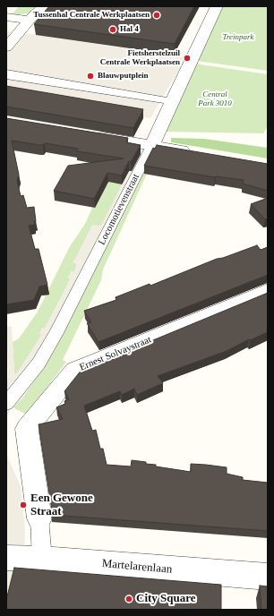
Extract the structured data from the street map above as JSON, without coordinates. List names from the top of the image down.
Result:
{
  "streets": {
    "street": ["Locomotievenstraat", "Ernest Solvaystraat", "Martelarenlaan"]
  },
  "crossings": [
    ["Ernest Solvaystraat", "Martelarenlaan"]
  ],
  "parks": ["Treinpark", "Central Park 3010"],
  "places": [
    "Tussenhal Centrale Werkplaatsen",
    "Hal 4",
    "Fietsherstelzuil Centrale Werkplaatsen",
    "Blauwputplein",
    "Een Gewone Straat",
    "City Square"
  ]
}
